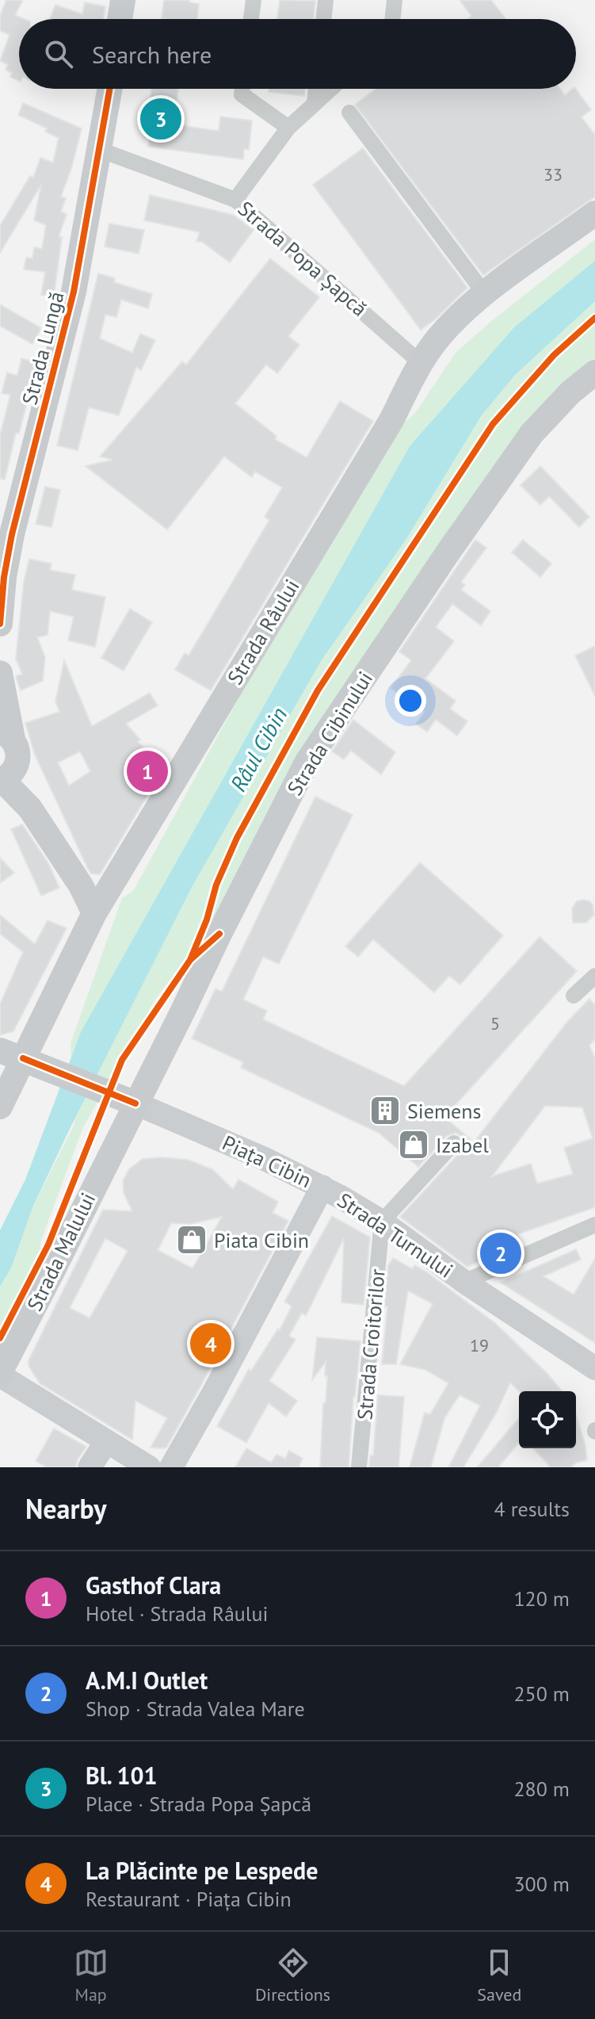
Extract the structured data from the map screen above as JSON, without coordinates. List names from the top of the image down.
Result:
{
  "streets": {
    "main road": [
      "Strada Lungă",
      "Strada Râului",
      "Strada Cibinului",
      "Piața Cibin",
      "Strada Malului"
    ],
    "street": ["Strada Popa Șapcă", "Strada Turnului", "Strada Croitorilor"]
  },
  "crossings": [
    ["Strada Popa Șapcă", "Strada Lungă"],
    ["Strada Popa Șapcă", "Strada Râului"],
    ["Strada Râului", "Piața Cibin"],
    ["Strada Cibinului", "Piața Cibin"],
    ["Strada Cibinului", "Strada Malului"],
    ["Piața Cibin", "Strada Turnului"],
    ["Strada Turnului", "Strada Croitorilor"]
  ],
  "water": ["Râul Cibin"],
  "places": {
    "building": ["Siemens"],
    "shop": ["Izabel", "Piata Cibin"]
  },
  "house_numbers": ["33", "5", "19"],
  "page": {
    "search": "Search here",
    "pins": [
      "3",
      "1",
      "2",
      "4"
    ],
    "heading": ["Nearby", "4 results"],
    "list": [
      {
        "mark": "1",
        "name": "Gasthof Clara",
        "note": "Hotel · Strada Râului",
        "value": "120 m"
      },
      {
        "mark": "2",
        "name": "A.M.I Outlet",
        "note": "Shop · Strada Valea Mare",
        "value": "250 m"
      },
      {
        "mark": "3",
        "name": "Bl. 101",
        "note": "Place · Strada Popa Șapcă",
        "value": "280 m"
      },
      {
        "mark": "4",
        "name": "La Plăcinte pe Lespede",
        "note": "Restaurant · Piața Cibin",
        "value": "300 m"
      }
    ],
    "nav": ["Map", "Directions", "Saved"]
  }
}
